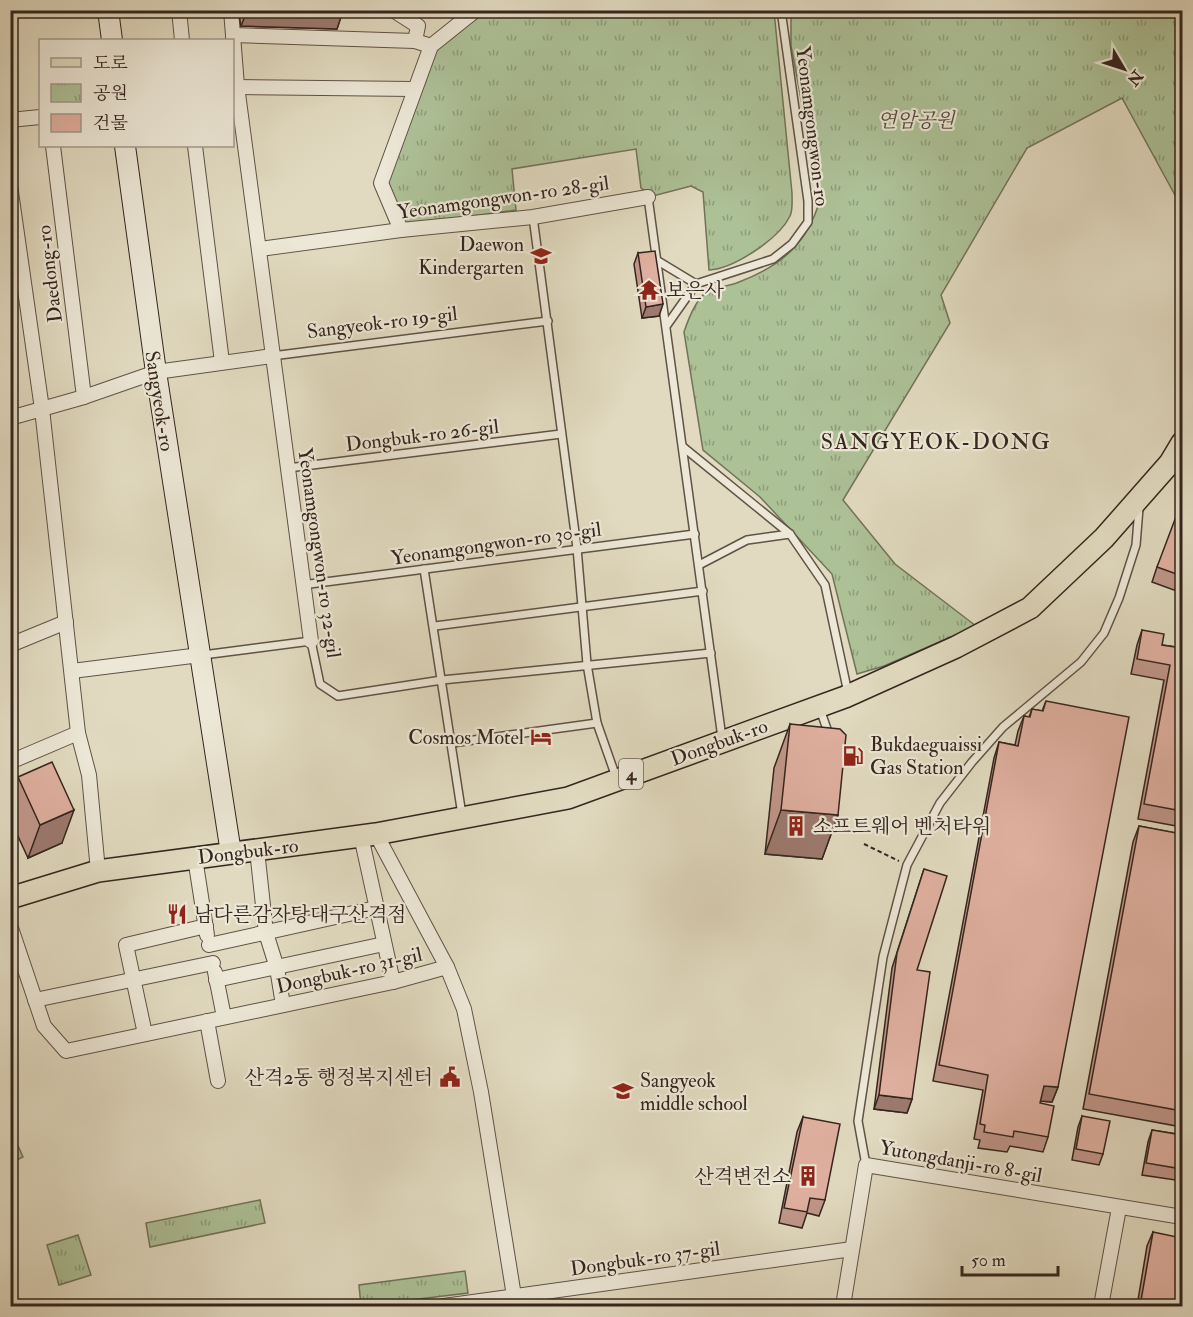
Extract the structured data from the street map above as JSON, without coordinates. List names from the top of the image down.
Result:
{
  "streets": {
    "main road": ["Dongbuk-ro", "4"],
    "street": [
      "Yeonamgongwon-ro 28-gil",
      "Daedong-ro",
      "Sangyeok-ro 19-gil",
      "Sangyeok-ro",
      "Yeonamgongwon-ro 32-gil",
      "Dongbuk-ro 31-gil",
      "Yutongdanji-ro 8-gil",
      "Dongbuk-ro 37-gil"
    ],
    "lane": ["Yeonamgongwon-ro", "Dongbuk-ro 26-gil", "Yeonamgongwon-ro 30-gil"]
  },
  "crossings": [
    ["Yeonamgongwon-ro 28-gil", "Yeonamgongwon-ro 32-gil"],
    ["Sangyeok-ro 19-gil", "Sangyeok-ro"],
    ["Sangyeok-ro 19-gil", "Yeonamgongwon-ro 32-gil"],
    ["Sangyeok-ro", "Dongbuk-ro"],
    ["Dongbuk-ro 26-gil", "Yeonamgongwon-ro 32-gil"],
    ["Yeonamgongwon-ro 30-gil", "Yeonamgongwon-ro 32-gil"],
    ["Dongbuk-ro 31-gil", "Dongbuk-ro 37-gil"],
    ["Yutongdanji-ro 8-gil", "Dongbuk-ro 37-gil"]
  ],
  "districts": ["SANGYEOK-DONG"],
  "parks": ["연암공원"],
  "places": {
    "school or university": ["Daewon Kindergarten", "Sangyeok middle school"],
    "temple": ["보은사"],
    "hotel": ["Cosmos Motel"],
    "fuel station": ["Bukdaeguaissi Gas Station"],
    "building": ["소프트웨어 벤처타워", "산격변전소"],
    "restaurant": ["남다른감자탕대구산격점"],
    "public building": ["산격2동 행정복지센터"]
  },
  "legend": ["도로", "공원", "건물"],
  "scale_bar": "50 m",
  "north": "bottom right"
}
